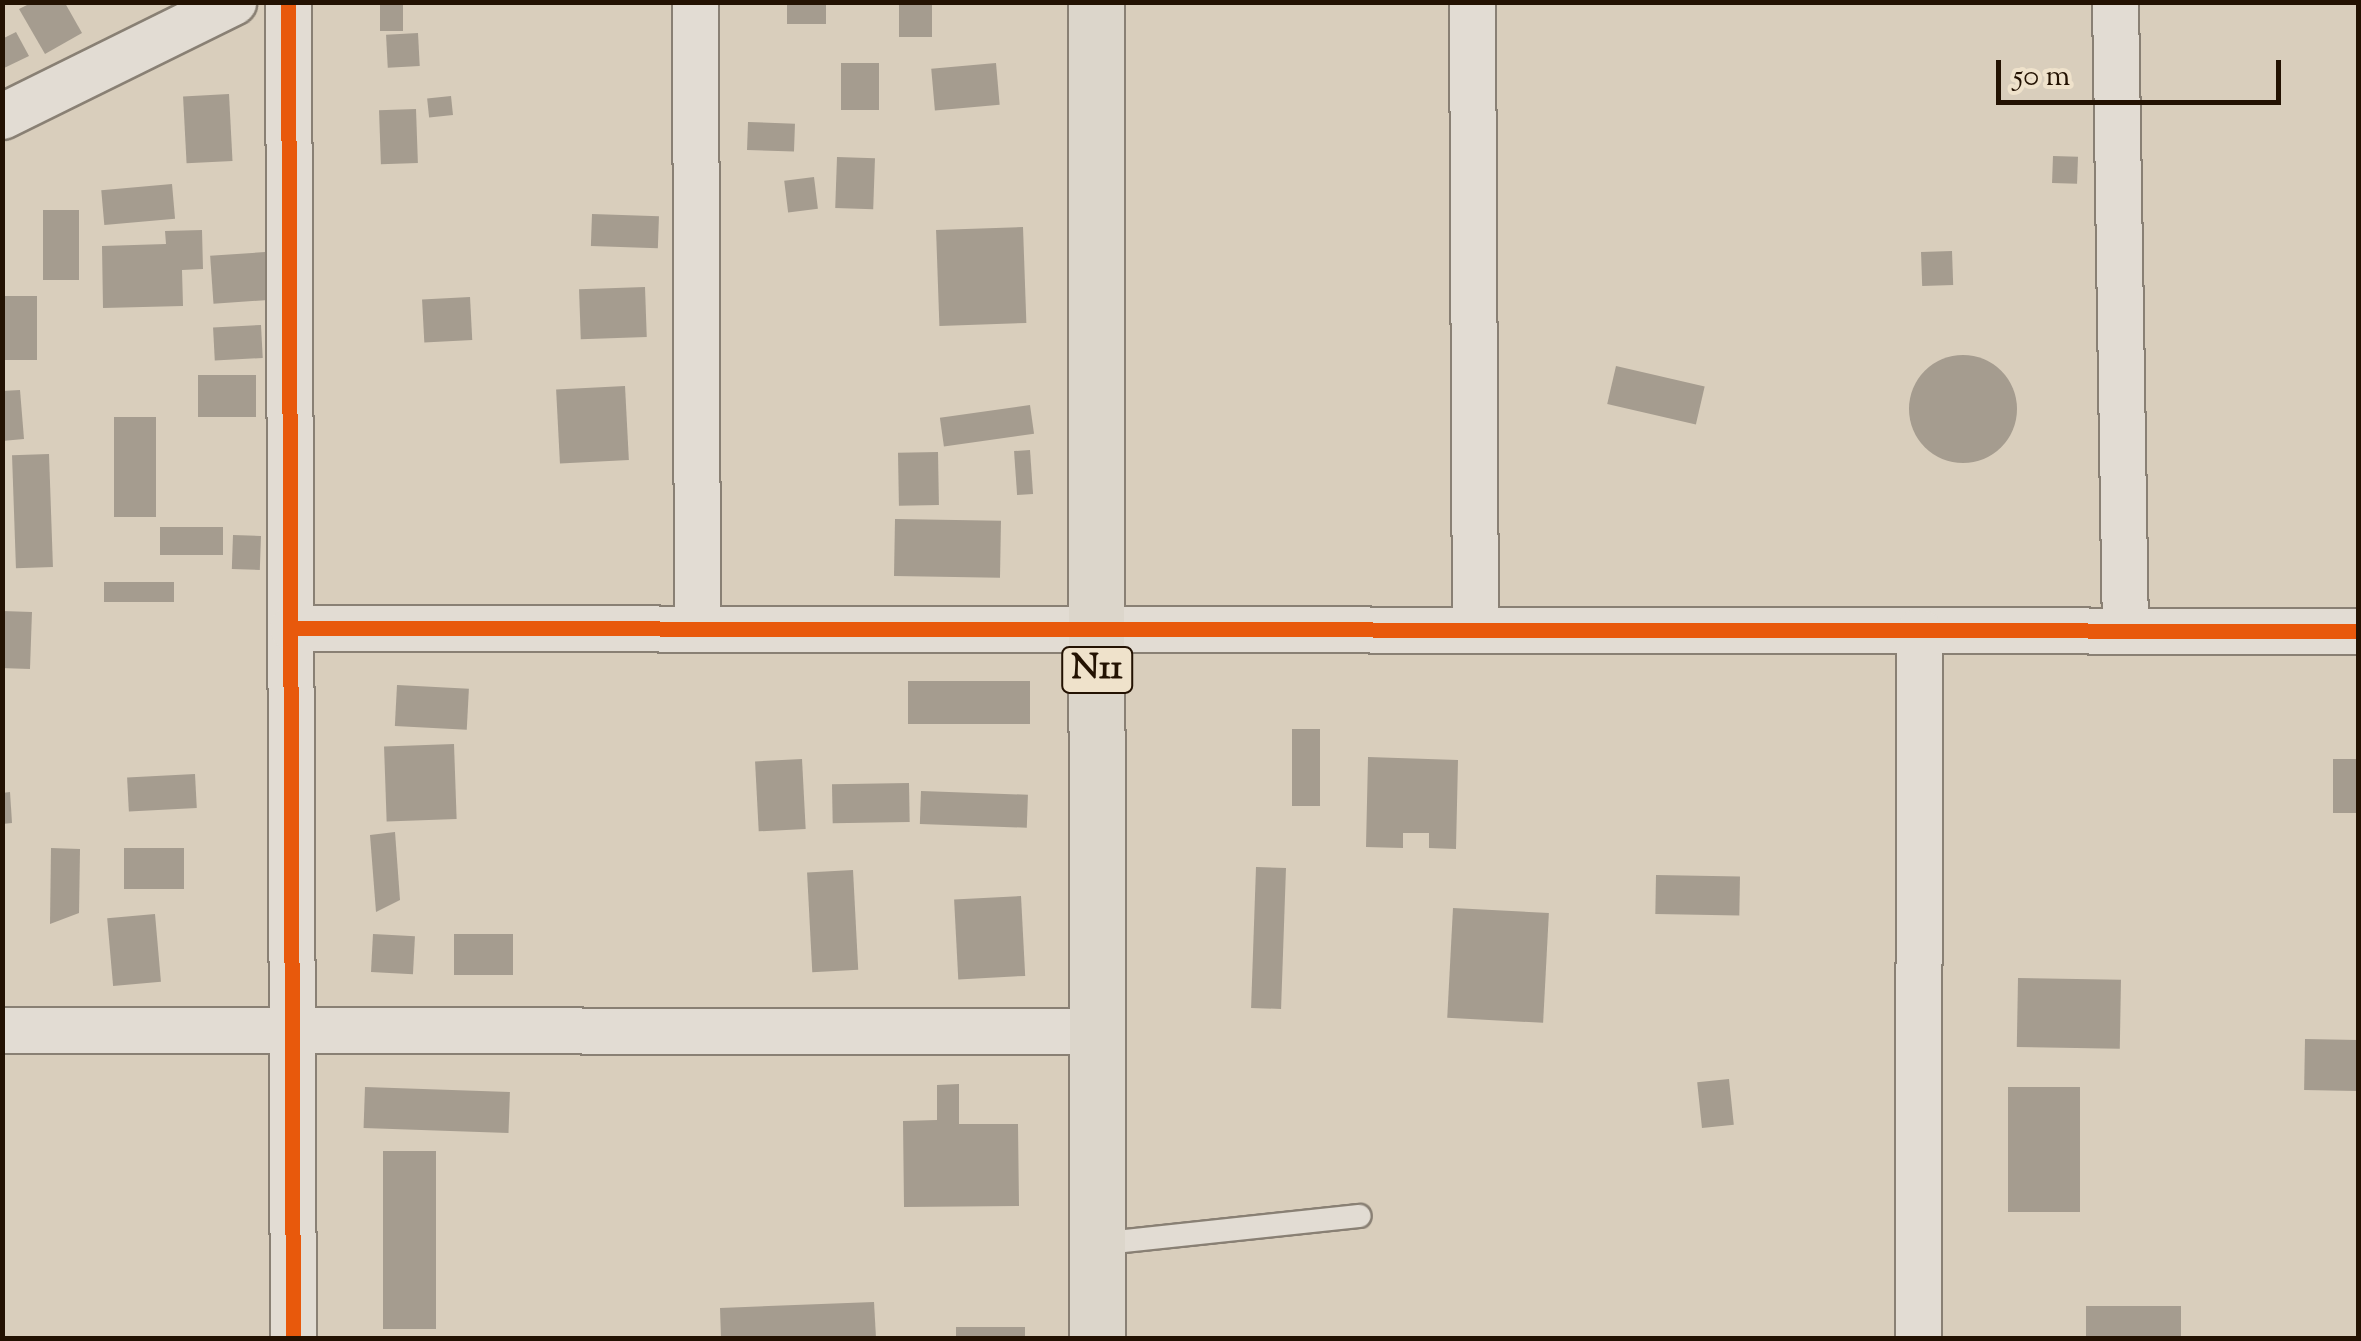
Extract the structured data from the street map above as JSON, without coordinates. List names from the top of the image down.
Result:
{
  "streets": {
    "main road": ["N11"]
  },
  "scale_bar": "50 m"
}
